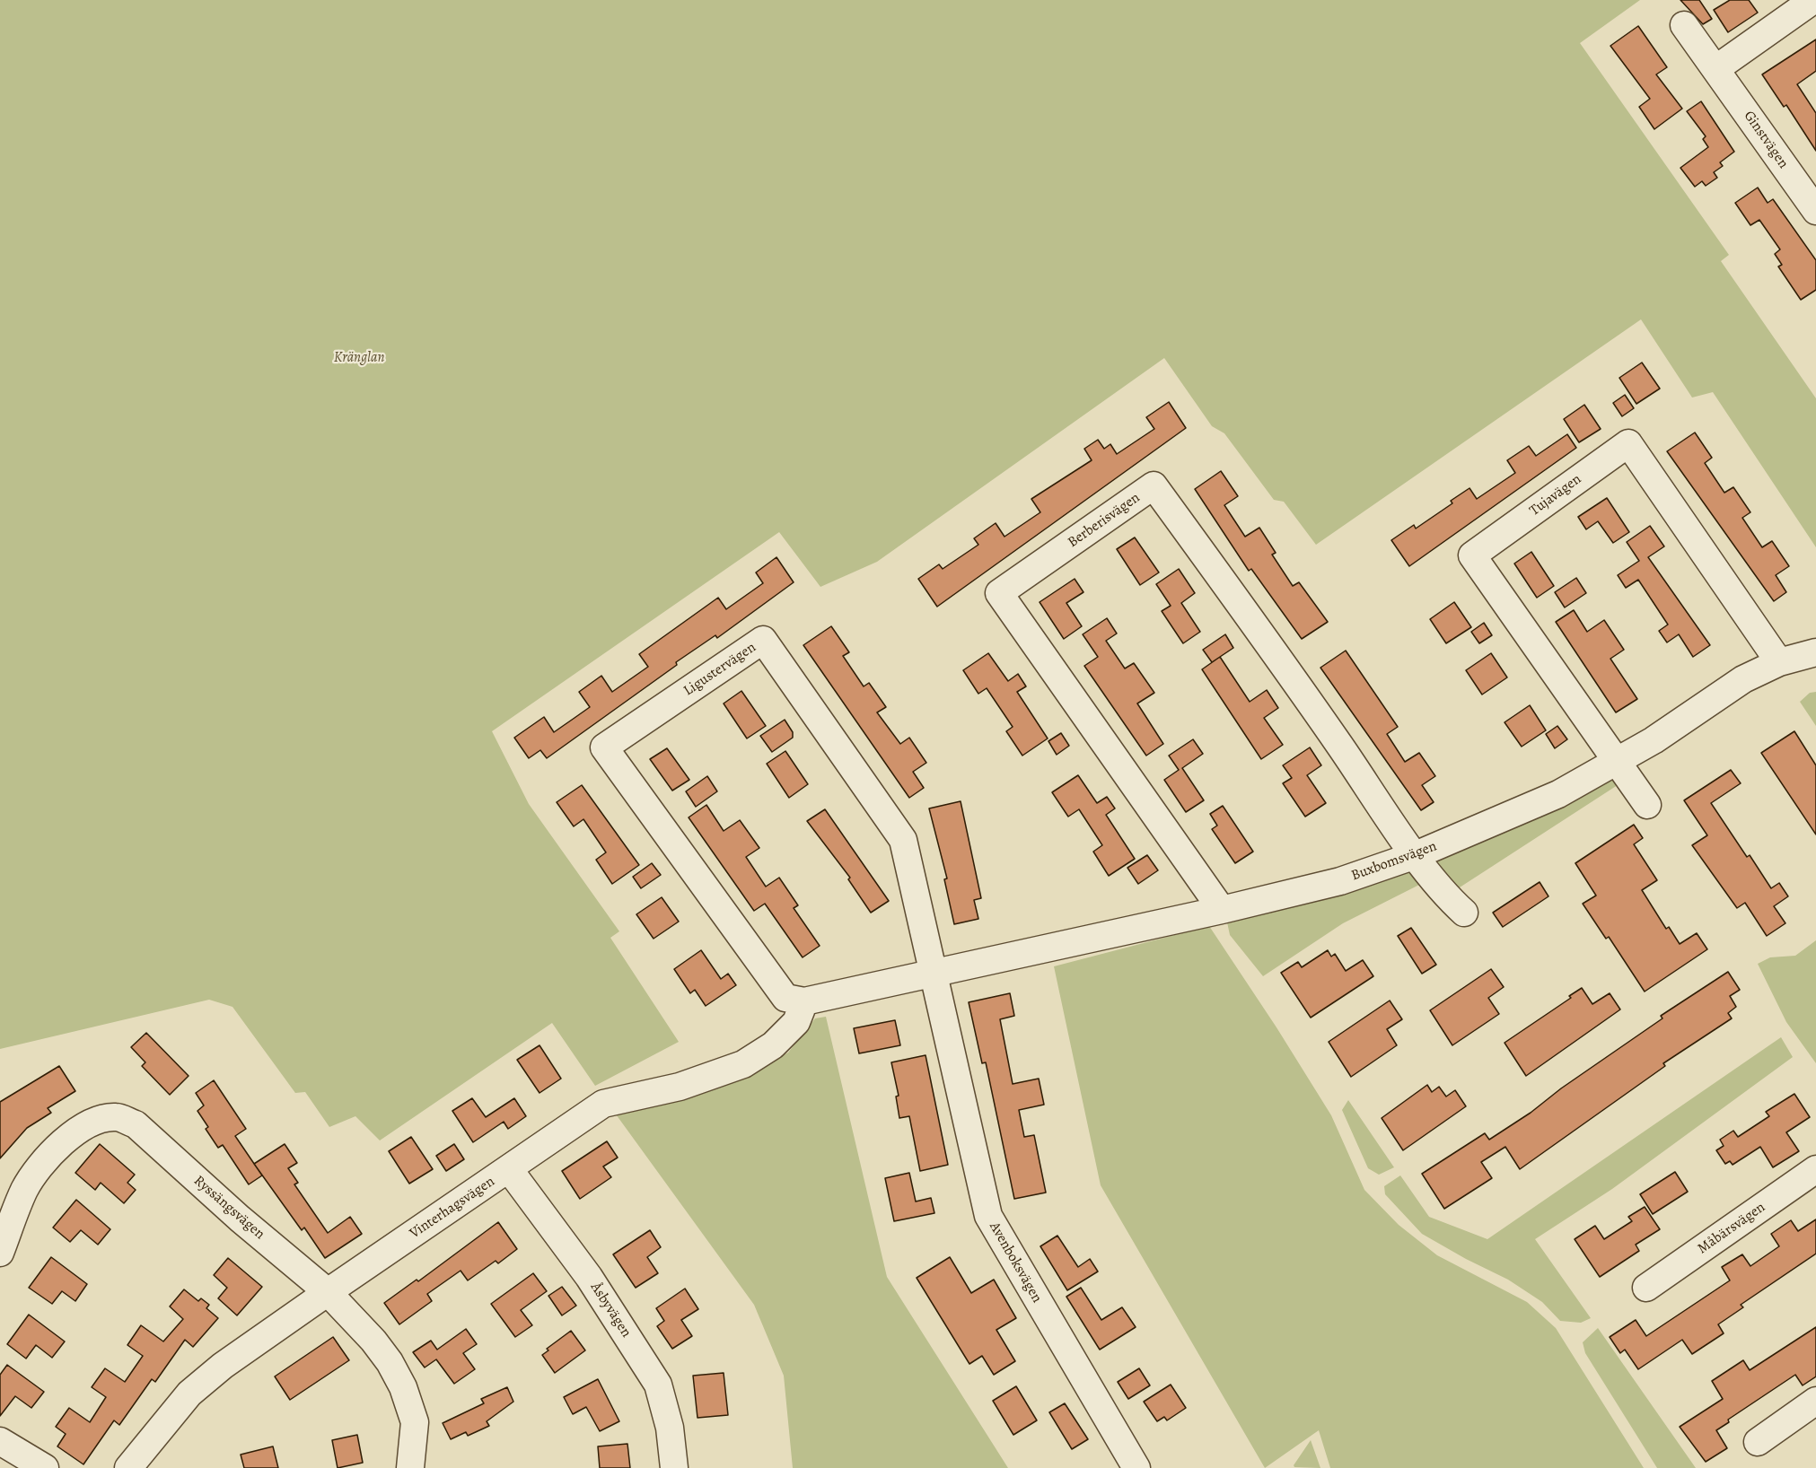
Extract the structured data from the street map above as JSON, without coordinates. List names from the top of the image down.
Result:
{
  "streets": {
    "street": [
      "Ginstvägen",
      "Tujavägen",
      "Berberisvägen",
      "Ligustervägen",
      "Buxbomsvägen",
      "Ryssängsvägen",
      "Vinterhagsvägen",
      "Måbärsvägen",
      "Avenboksvägen",
      "Åsbyvägen"
    ]
  },
  "crossings": [
    ["Tujavägen", "Buxbomsvägen"],
    ["Berberisvägen", "Buxbomsvägen"],
    ["Ligustervägen", "Buxbomsvägen"],
    ["Ligustervägen", "Vinterhagsvägen"],
    ["Ligustervägen", "Avenboksvägen"],
    ["Buxbomsvägen", "Avenboksvägen"],
    ["Ryssängsvägen", "Vinterhagsvägen"],
    ["Vinterhagsvägen", "Åsbyvägen"]
  ],
  "parks": ["Kränglan"]
}
